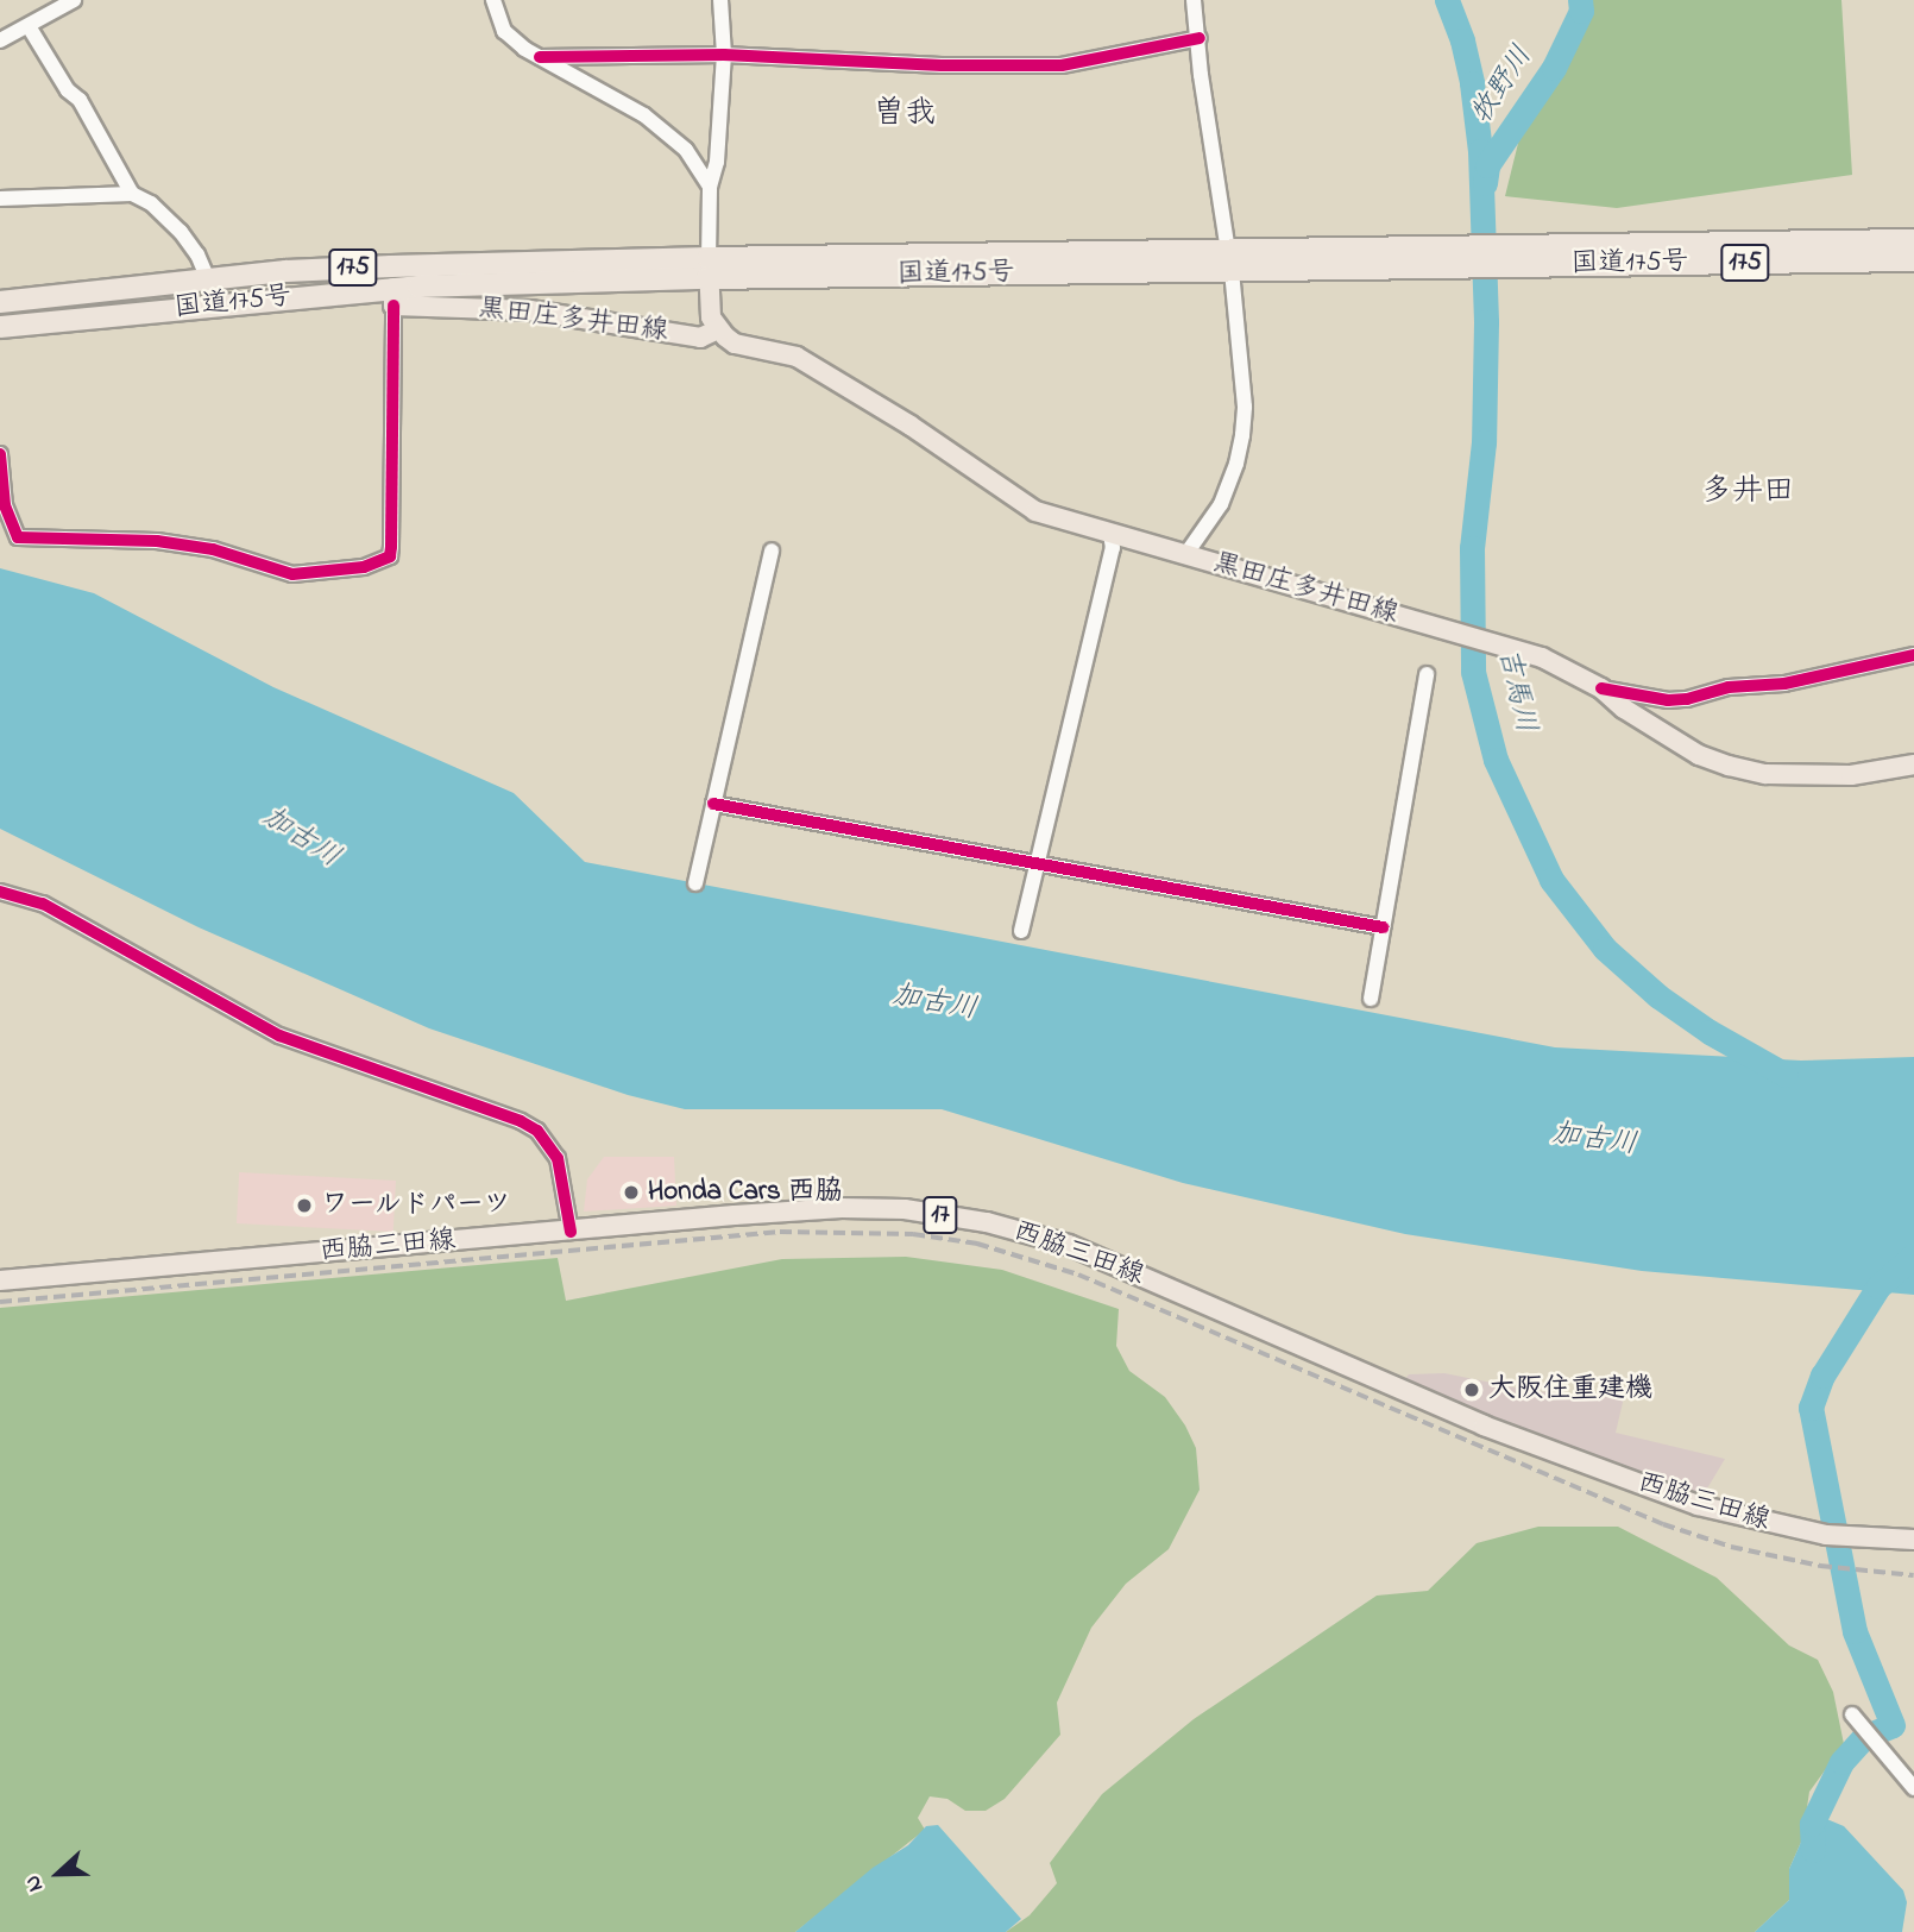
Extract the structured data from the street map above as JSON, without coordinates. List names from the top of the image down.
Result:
{
  "streets": {
    "highway": ["175", "国道175号"],
    "main road": ["黒田庄多井田線", "17", "西脇三田線"]
  },
  "crossings": [
    ["国道175号", "黒田庄多井田線"]
  ],
  "districts": ["曽我", "多井田"],
  "water": ["牧野川", "吉馬川", "加古川"],
  "places": ["Honda Cars 西脇", "ワールドパーツ", "大阪住重建機"],
  "north": "left"
}
